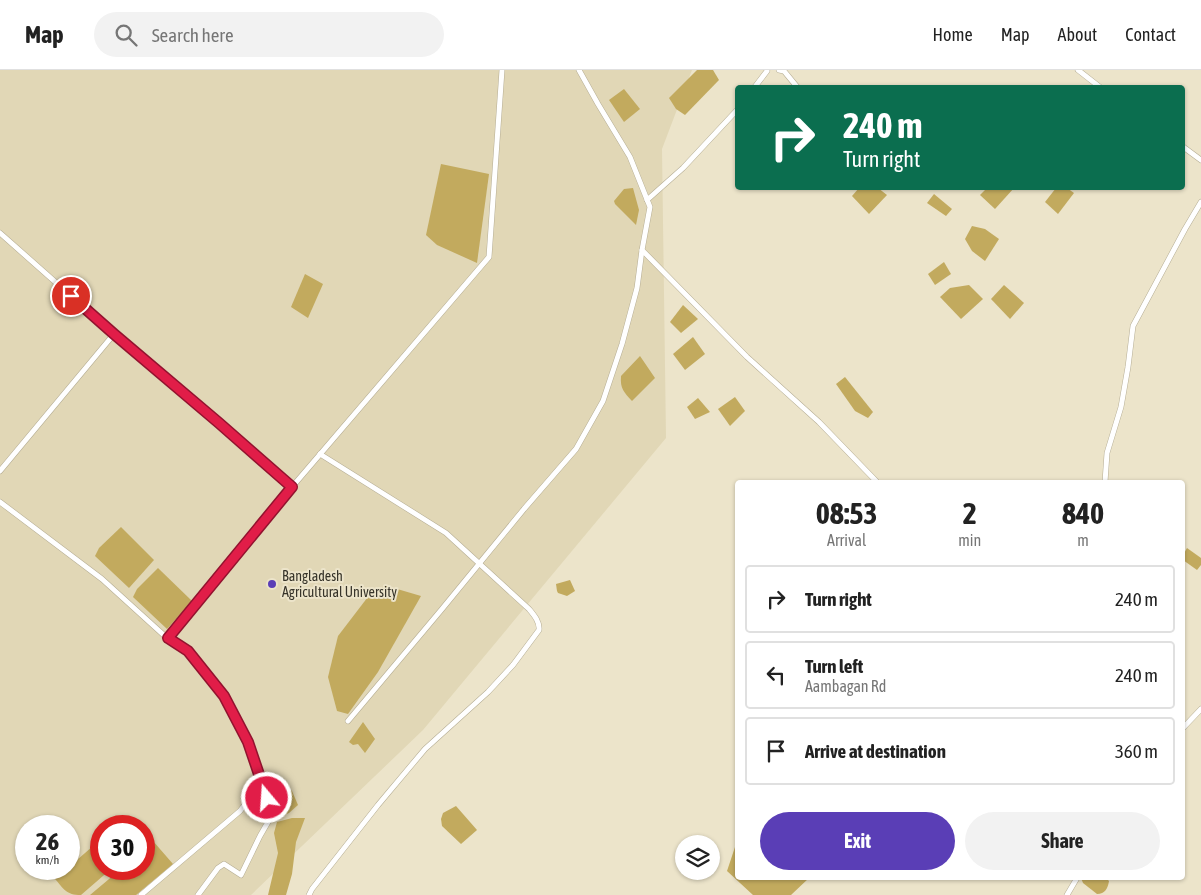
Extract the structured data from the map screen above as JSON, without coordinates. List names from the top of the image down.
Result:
{
  "places": ["Bangladesh Agricultural University"],
  "page": {
    "header": "Map",
    "search": "Search here",
    "nav": [
      "Home",
      "Map",
      "About",
      "Contact"
    ],
    "turn": ["240 m", "Turn right"],
    "eta": [
      "08:53",
      "Arrival",
      "2",
      "min",
      "840",
      "m"
    ],
    "list": [
      {
        "name": "Turn right",
        "value": "240 m"
      },
      {
        "name": "Turn left",
        "note": "Aambagan Rd",
        "value": "240 m"
      },
      {
        "name": "Arrive at destination",
        "value": "360 m"
      }
    ],
    "buttons": ["Exit", "Share"],
    "speed": "26 km/h",
    "limit": "30"
  }
}
